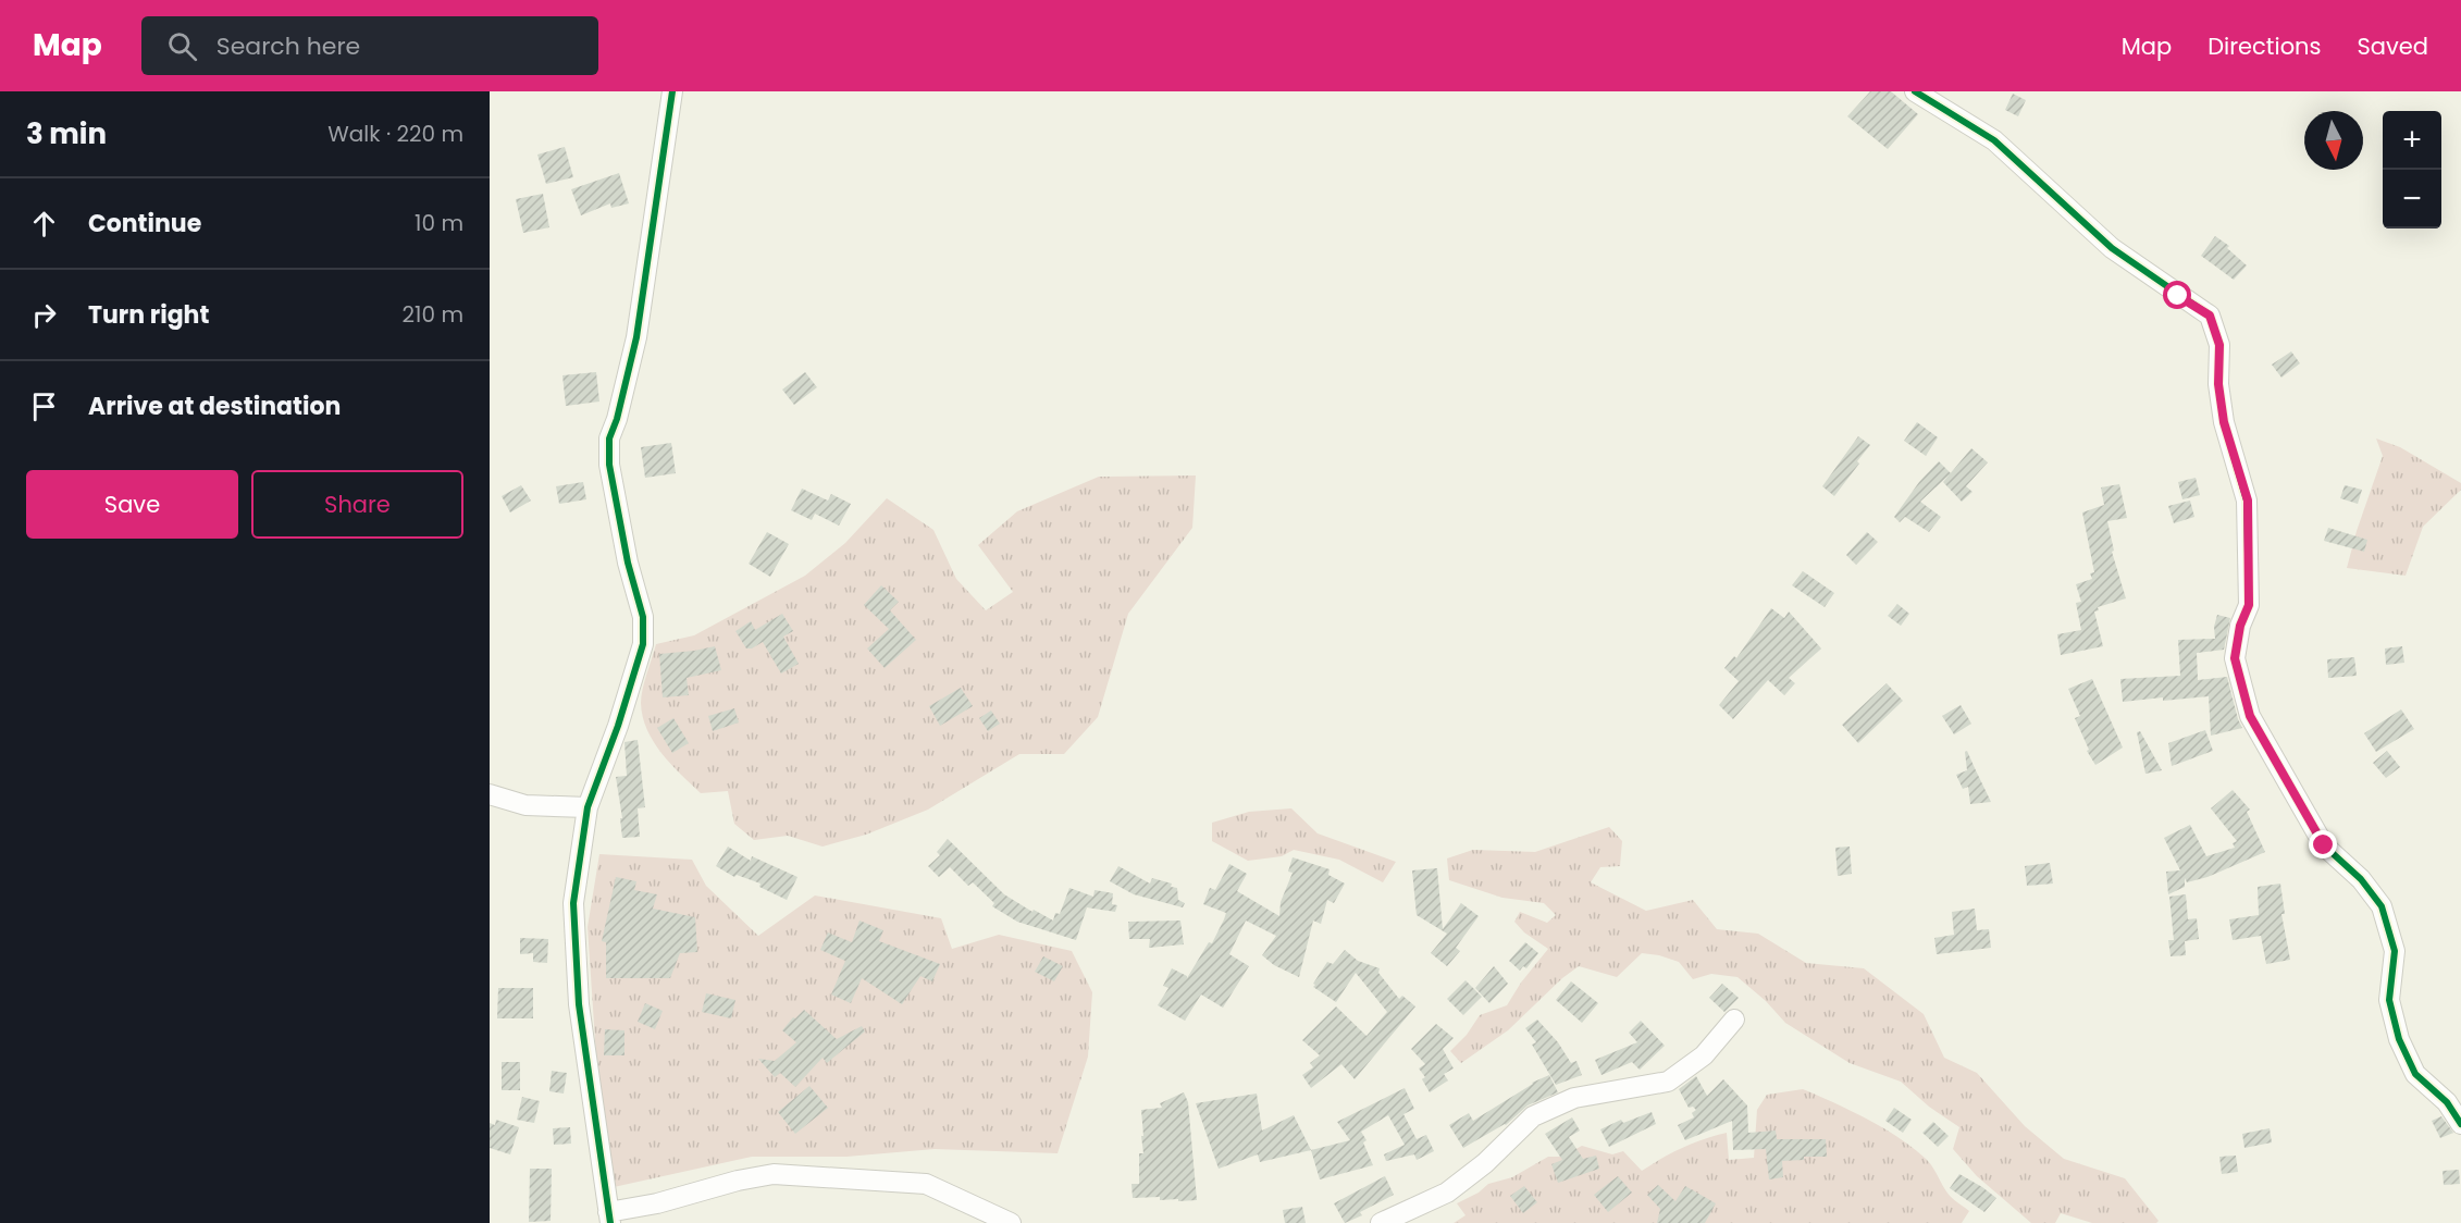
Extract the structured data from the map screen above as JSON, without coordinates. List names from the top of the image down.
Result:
{
  "north": "bottom",
  "page": {
    "header": "Map",
    "search": "Search here",
    "nav": ["Map", "Directions", "Saved"],
    "heading": ["3 min", "Walk · 220 m"],
    "map_buttons": ["+", "−"],
    "list": [
      ["Continue", "10 m"],
      ["Turn right", "210 m"],
      "Arrive at destination"
    ],
    "buttons": ["Save", "Share"]
  }
}
